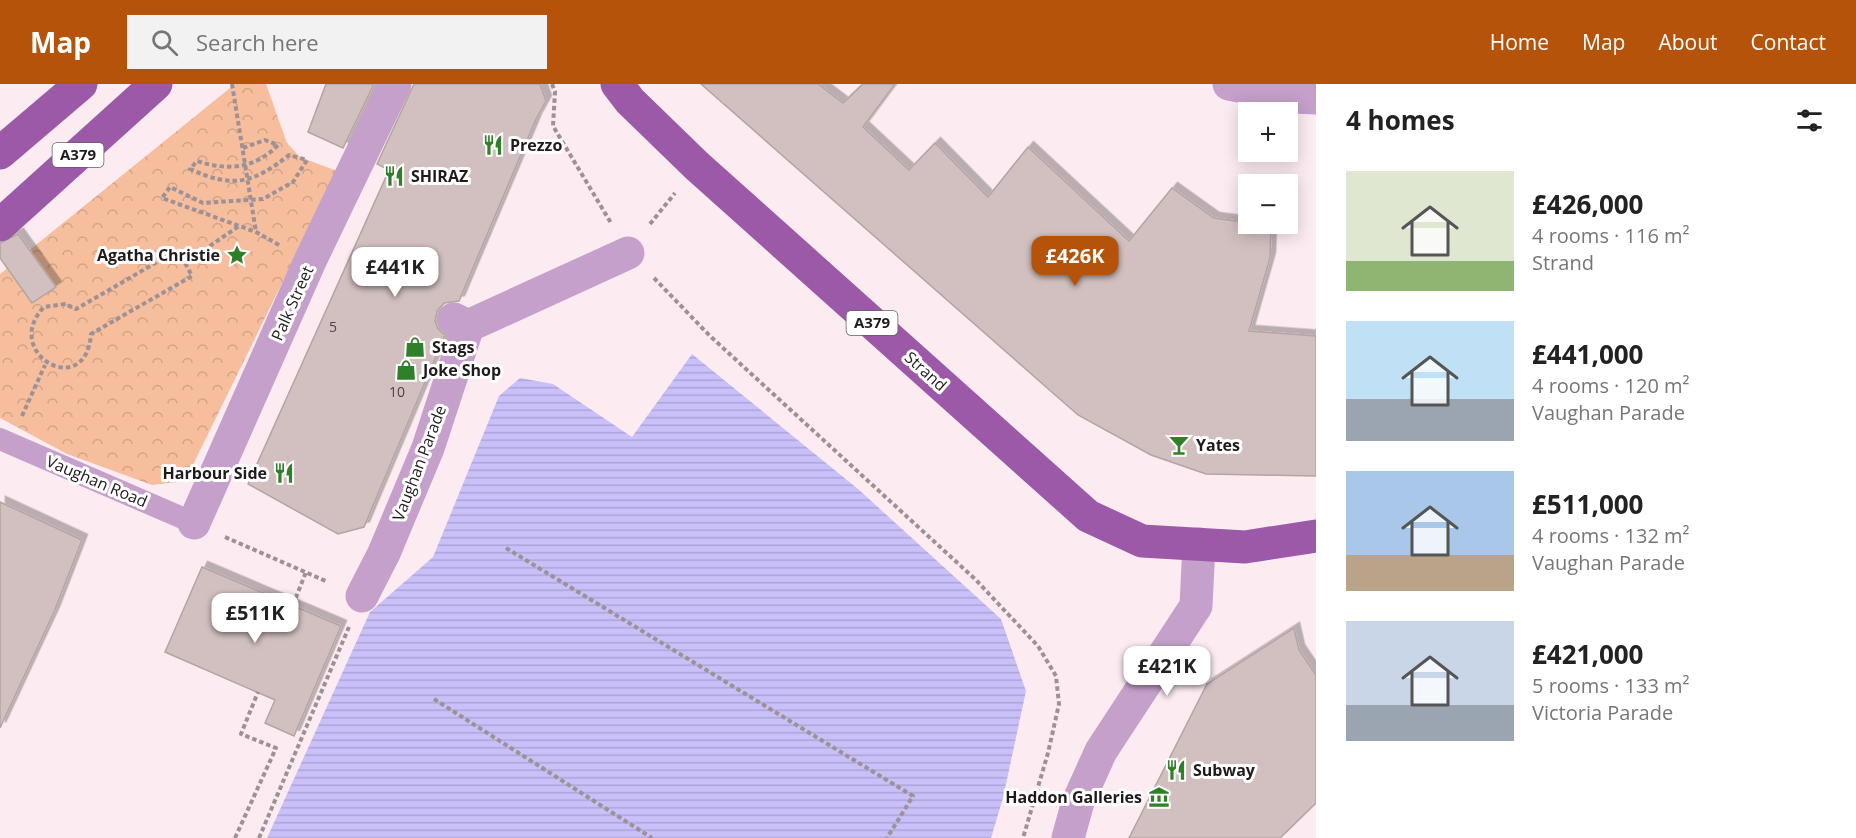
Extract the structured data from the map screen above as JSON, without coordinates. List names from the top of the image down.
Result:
{
  "streets": {
    "main road": ["A379", "Strand"],
    "street": ["Palk Street", "Vaughan Parade"],
    "lane": ["Vaughan Road"]
  },
  "crossings": [
    ["A379", "Strand"],
    ["Palk Street", "Vaughan Road"]
  ],
  "places": {
    "restaurant": [
      "Prezzo",
      "SHIRAZ",
      "Harbour Side",
      "Subway"
    ],
    "place": ["Agatha Christie"],
    "shop": ["Stags", "Joke Shop"],
    "bar": ["Yates"],
    "museum": ["Haddon Galleries"]
  },
  "house_numbers": ["5", "10"],
  "page": {
    "header": "Map",
    "search": "Search here",
    "nav": [
      "Home",
      "Map",
      "About",
      "Contact"
    ],
    "heading": "4 homes",
    "map_buttons": ["+", "−"],
    "list": [
      {
        "name": "£426,000",
        "note": "4 rooms · 116 m² · Strand"
      },
      {
        "name": "£441,000",
        "note": "4 rooms · 120 m² · Vaughan Parade"
      },
      {
        "name": "£511,000",
        "note": "4 rooms · 132 m² · Vaughan Parade"
      },
      {
        "name": "£421,000",
        "note": "5 rooms · 133 m² · Victoria Parade"
      }
    ],
    "price": [
      "£426K",
      "£441K",
      "£511K",
      "£421K"
    ]
  }
}
